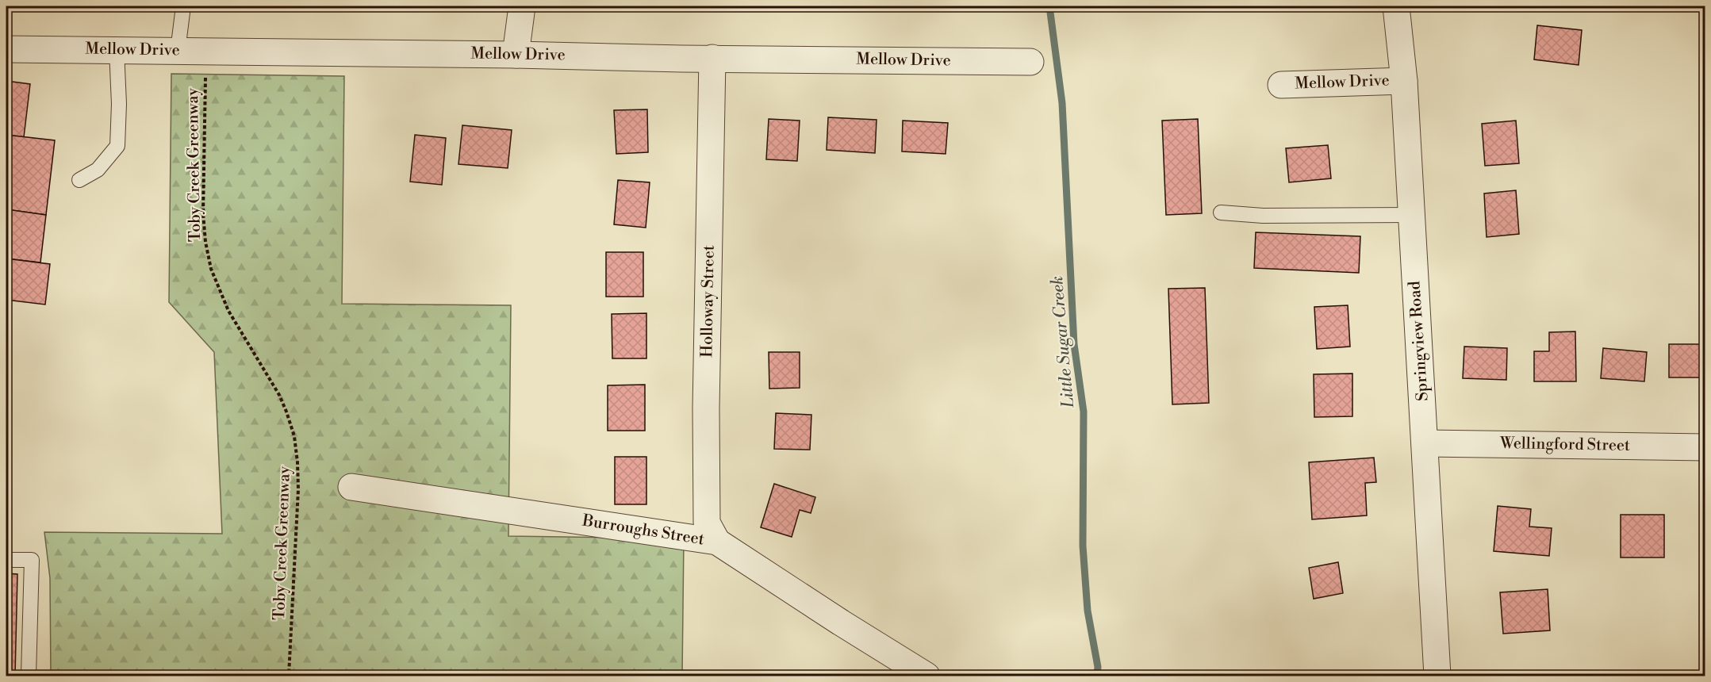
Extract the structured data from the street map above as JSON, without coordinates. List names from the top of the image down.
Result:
{
  "streets": {
    "street": [
      "Mellow Drive",
      "Holloway Street",
      "Springview Road",
      "Wellingford Street",
      "Burroughs Street"
    ],
    "path": ["Toby Creek Greenway"]
  },
  "crossings": [
    ["Mellow Drive", "Holloway Street"],
    ["Mellow Drive", "Springview Road"],
    ["Holloway Street", "Burroughs Street"],
    ["Springview Road", "Wellingford Street"]
  ],
  "water": ["Little Sugar Creek"]
}
